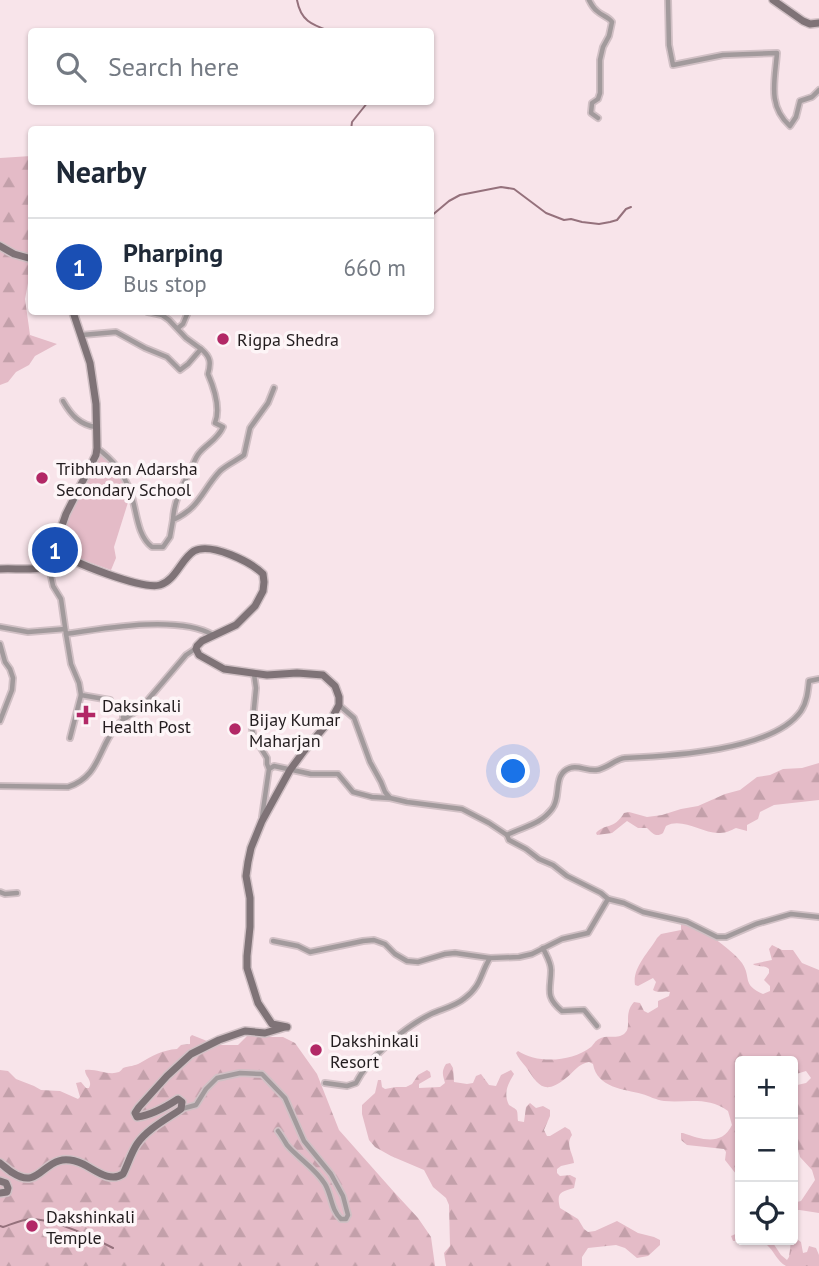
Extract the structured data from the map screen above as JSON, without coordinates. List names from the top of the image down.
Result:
{
  "places": {
    "other": [
      "Rigpa Shedra",
      "Tribhuvan Adarsha Secondary School",
      "Bijay Kumar Maharjan",
      "Dakshinkali Resort",
      "Dakshinkali Temple"
    ],
    "health": ["Daksinkali Health Post"]
  },
  "page": {
    "search": "Search here",
    "heading": "Nearby",
    "list": [
      {
        "mark": "1",
        "name": "Pharping",
        "note": "Bus stop",
        "value": "660 m"
      }
    ],
    "pins": "1",
    "map_buttons": ["+", "−"]
  }
}
